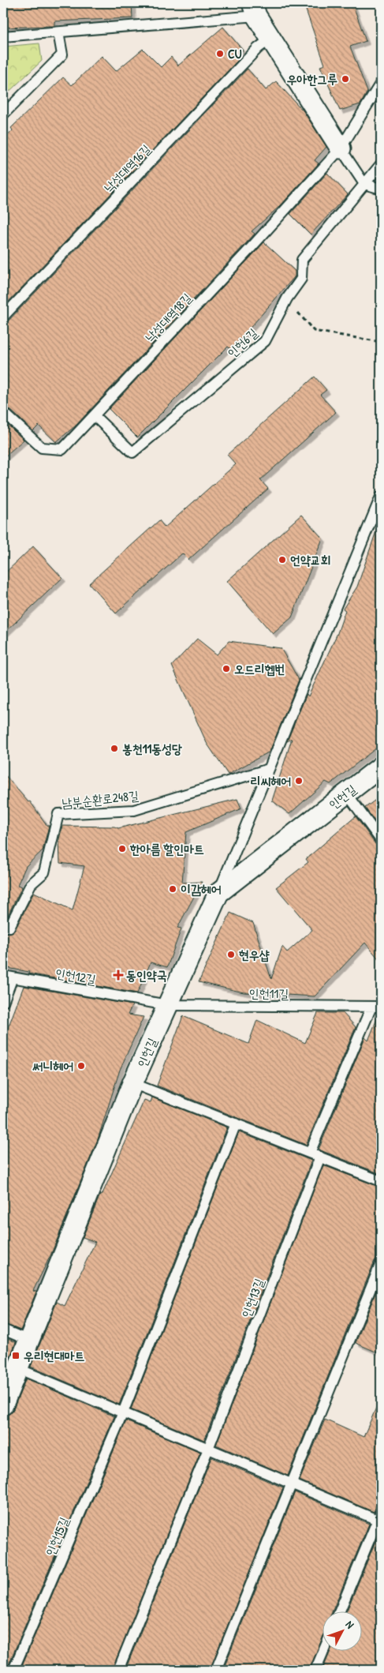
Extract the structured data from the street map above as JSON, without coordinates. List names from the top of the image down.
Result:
{
  "streets": {
    "street": ["인헌길"],
    "lane": [
      "낙성대역16길",
      "낙성대역18길",
      "인헌6길",
      "남부순환로248길",
      "인헌12길",
      "인헌11길",
      "인헌13길",
      "인헌15길"
    ]
  },
  "crossings": [
    ["낙성대역18길", "인헌6길"],
    ["인헌길", "인헌12길"],
    ["인헌길", "인헌11길"],
    ["인헌12길", "인헌11길"]
  ],
  "places": {
    "other": [
      "CU",
      "우아한그루",
      "언약교회",
      "오드리헵번",
      "봉천11동성당",
      "리씨헤어",
      "한아름 할인마트",
      "이감헤어",
      "현우샵",
      "써니헤어"
    ],
    "health": ["동인약국"],
    "transit": ["우리현대마트"]
  },
  "north": "top right"
}
